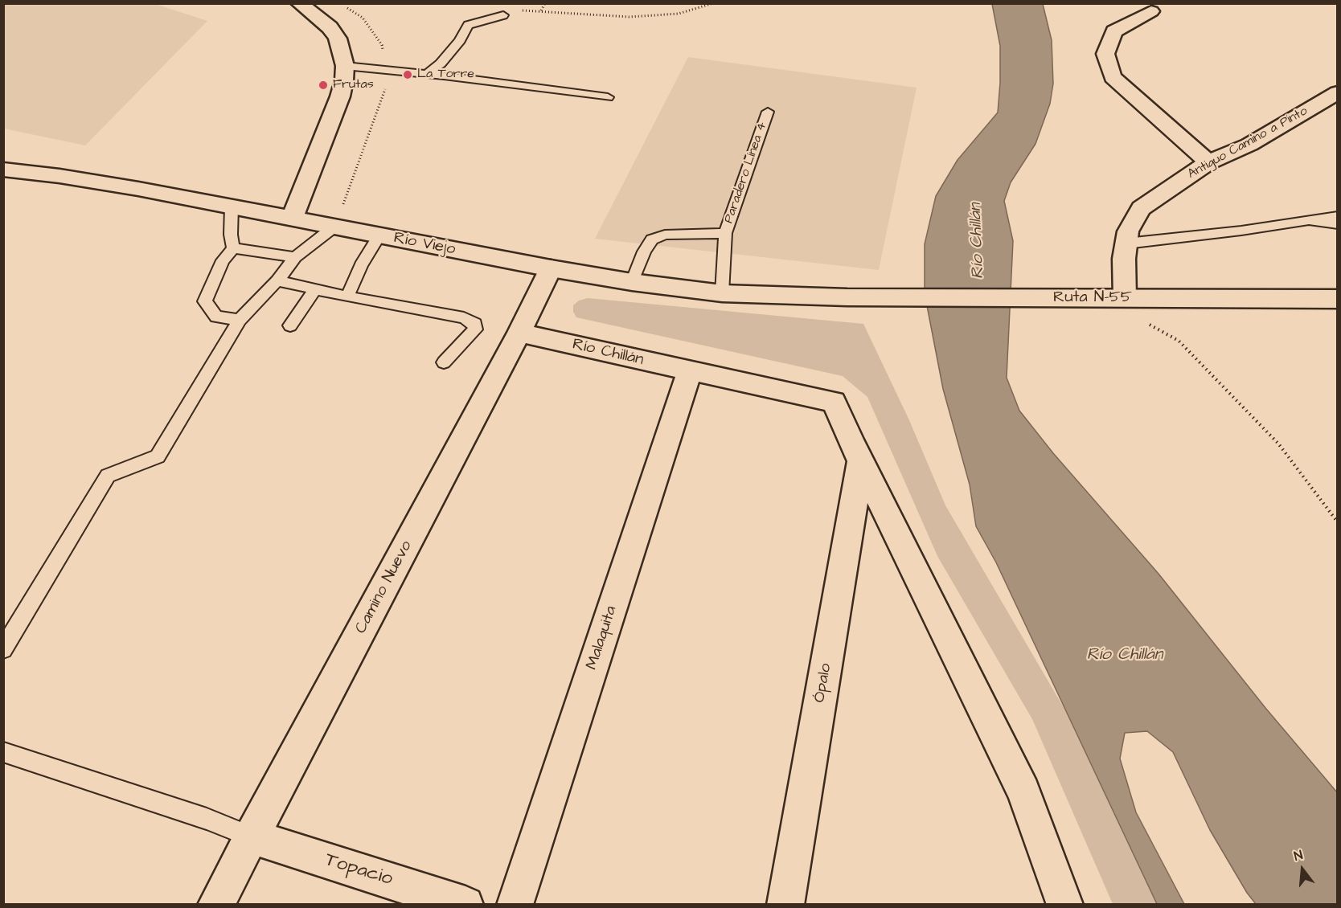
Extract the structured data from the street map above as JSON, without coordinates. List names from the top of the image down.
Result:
{
  "streets": {
    "street": [
      "Antiguo Camino a Pinto",
      "Río Viejo",
      "Ruta N-55",
      "Río Chillán",
      "Camino Nuevo",
      "Malaquita",
      "Ópalo",
      "Topacio"
    ],
    "lane": ["Paradero Línea 4"]
  },
  "crossings": [
    ["Antiguo Camino a Pinto", "Ruta N-55"],
    ["Paradero Línea 4", "Río Viejo"],
    ["Río Viejo", "Ruta N-55"],
    ["Río Viejo", "Camino Nuevo"],
    ["Río Chillán", "Camino Nuevo"],
    ["Río Chillán", "Malaquita"],
    ["Río Chillán", "Ópalo"],
    ["Camino Nuevo", "Topacio"]
  ],
  "water": ["Río Chillán"],
  "places": ["La Torre", "Frutas"],
  "north": "top"
}
